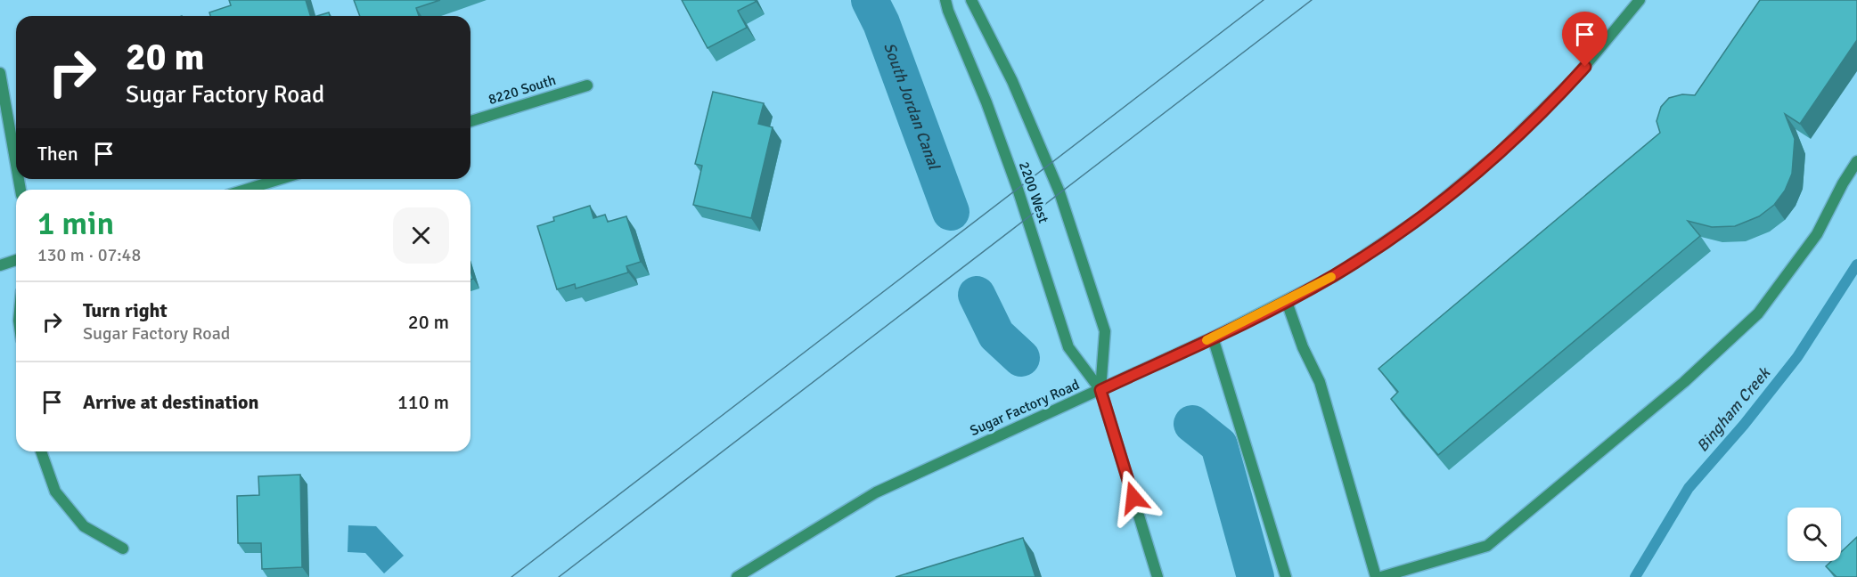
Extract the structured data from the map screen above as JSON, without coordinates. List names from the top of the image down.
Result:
{
  "streets": {
    "street": ["8220 South", "2200 West", "Sugar Factory Road"]
  },
  "crossings": [
    ["2200 West", "Sugar Factory Road"]
  ],
  "water": ["South Jordan Canal", "Bingham Creek"],
  "page": {
    "turn": ["20 m", "Sugar Factory Road"],
    "then": "Then",
    "heading": ["1 min", "130 m · 07:48"],
    "list": [
      {
        "name": "Turn right",
        "note": "Sugar Factory Road",
        "value": "20 m"
      },
      {
        "name": "Arrive at destination",
        "value": "110 m"
      }
    ]
  }
}
